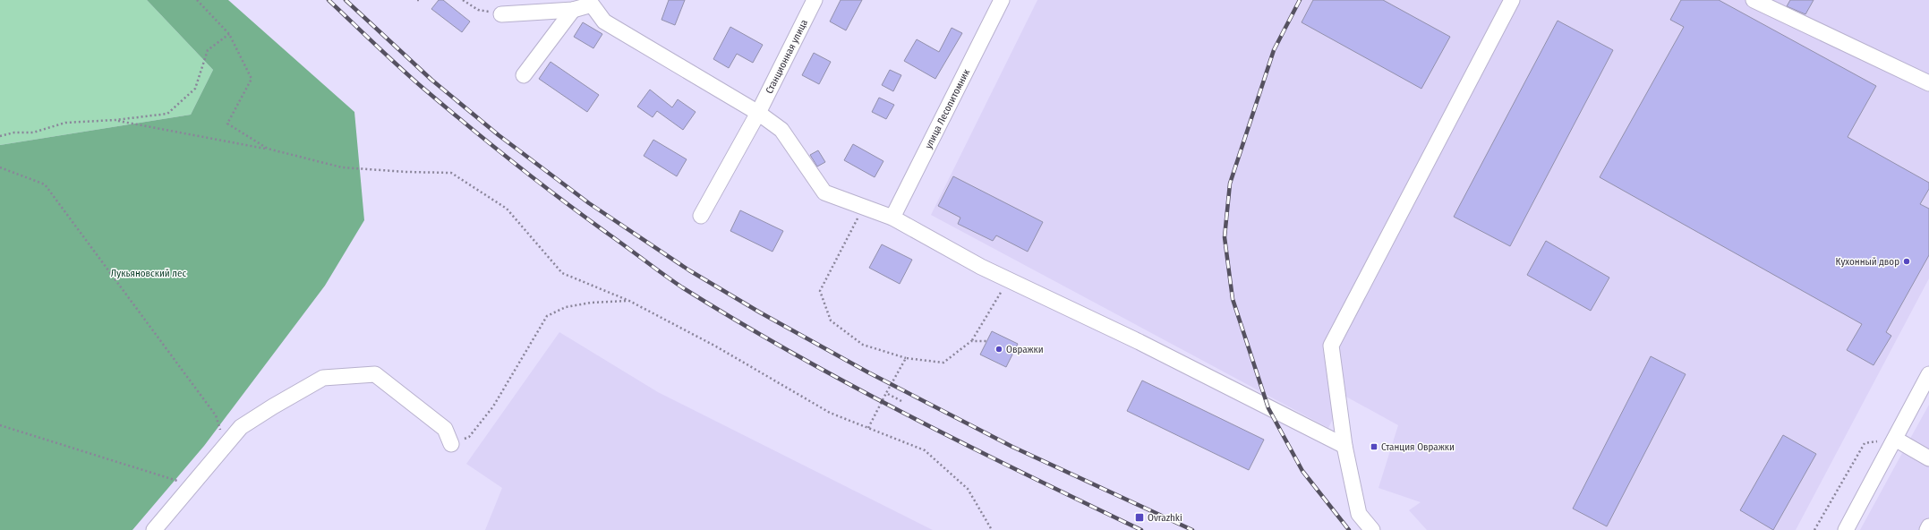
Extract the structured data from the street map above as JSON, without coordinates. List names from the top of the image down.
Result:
{
  "streets": {
    "street": ["Станционная улица", "улица Лесопитомник"]
  },
  "parks": ["Лукьяновский лес"],
  "places": {
    "other": ["Кухонный двор", "Овражки"],
    "transit": ["Станция Овражки", "Ovrazhki"]
  }
}
